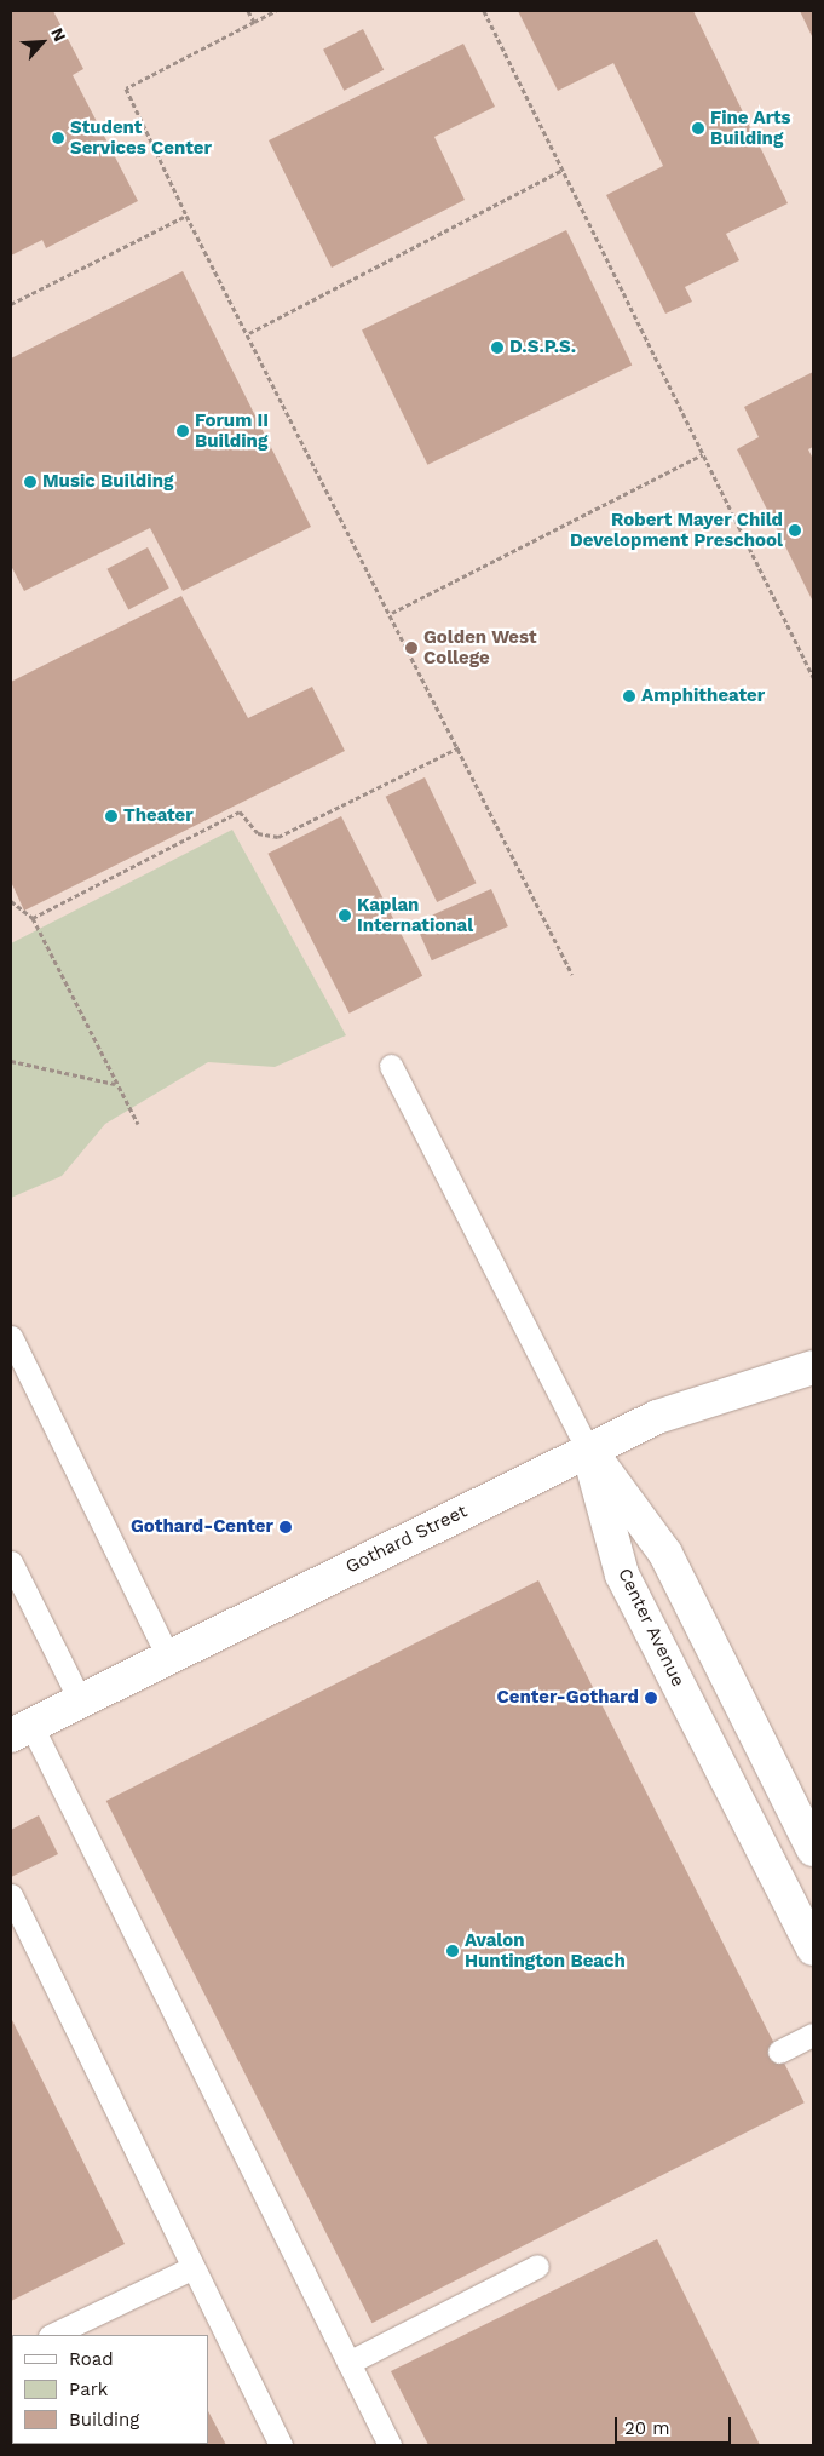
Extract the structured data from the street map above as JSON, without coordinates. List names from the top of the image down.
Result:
{
  "streets": {
    "street": ["Gothard Street", "Center Avenue"]
  },
  "crossings": [
    ["Gothard Street", "Center Avenue"]
  ],
  "places": [
    "Fine Arts Building",
    "Student Services Center",
    "D.S.P.S.",
    "Forum II Building",
    "Music Building",
    "Robert Mayer Child Development Preschool",
    "Golden West College",
    "Amphitheater",
    "Theater",
    "Kaplan International",
    "Gothard-Center",
    "Center-Gothard",
    "Avalon Huntington Beach"
  ],
  "legend": ["Road", "Park", "Building"],
  "scale_bar": "20 m",
  "north": "top right"
}
